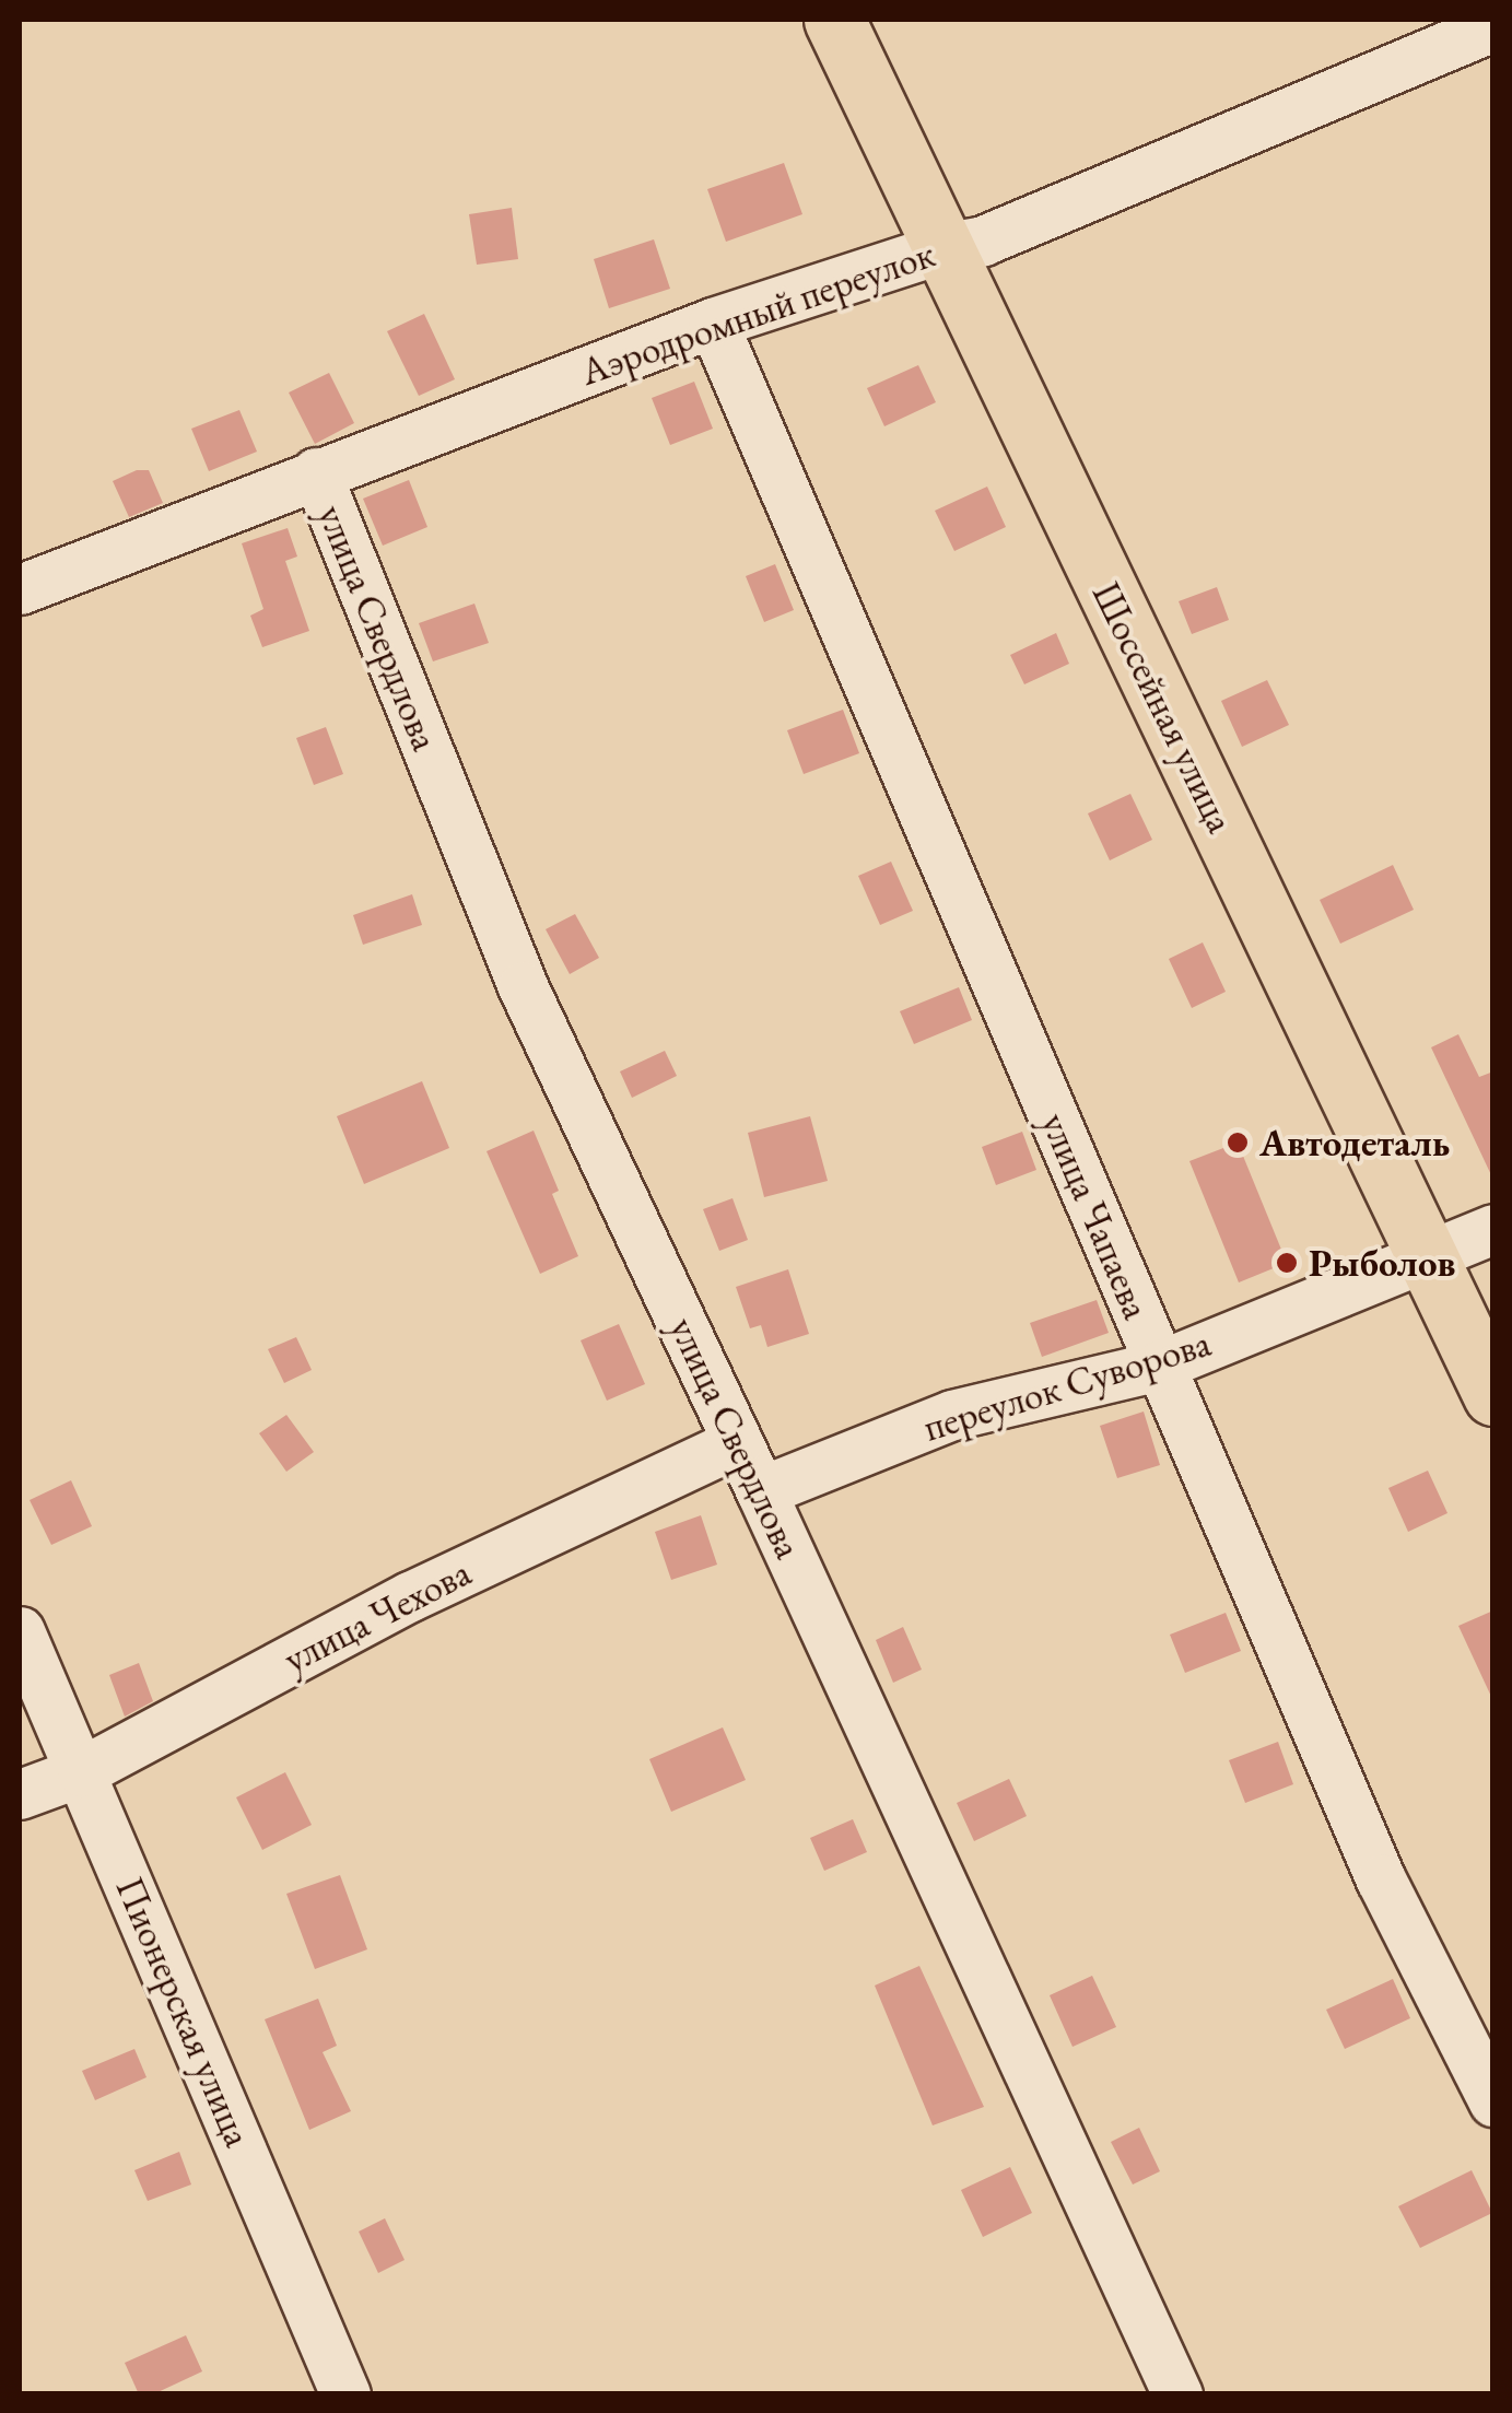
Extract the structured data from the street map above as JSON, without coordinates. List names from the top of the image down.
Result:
{
  "streets": {
    "main road": ["Шоссейная улица"],
    "street": [
      "Аэродромный переулок",
      "улица Свердлова",
      "улица Чапаева",
      "переулок Суворова",
      "улица Чехова",
      "Пионерская улица"
    ]
  },
  "crossings": [
    ["Аэродромный переулок", "улица Свердлова"],
    ["Аэродромный переулок", "Шоссейная улица"],
    ["Аэродромный переулок", "улица Чапаева"],
    ["улица Свердлова", "переулок Суворова"],
    ["улица Свердлова", "улица Чехова"],
    ["Шоссейная улица", "переулок Суворова"],
    ["улица Чапаева", "переулок Суворова"],
    ["улица Чехова", "Пионерская улица"]
  ],
  "places": ["Автодеталь", "Рыболов"]
}
